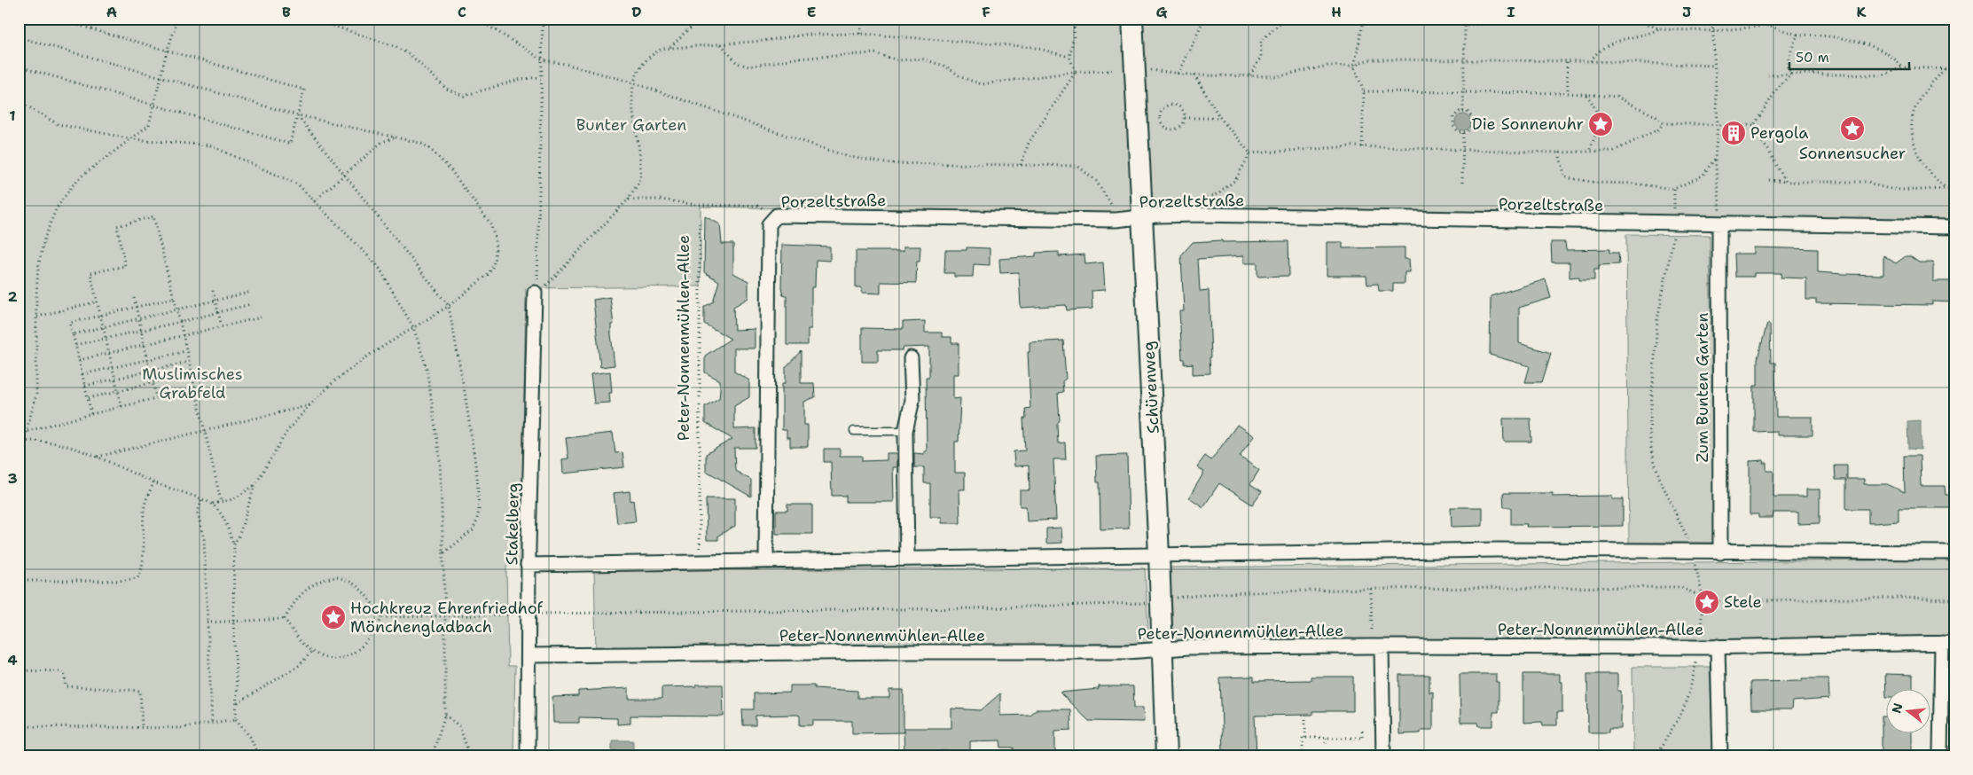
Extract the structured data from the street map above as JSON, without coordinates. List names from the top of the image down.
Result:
{
  "streets": {
    "main road": ["Schürenweg"],
    "street": [
      "Porzeltstraße",
      "Peter-Nonnenmühlen-Allee",
      "Zum Bunten Garten",
      "Stakelberg"
    ]
  },
  "crossings": [
    ["Porzeltstraße", "Schürenweg"],
    ["Porzeltstraße", "Zum Bunten Garten"],
    ["Peter-Nonnenmühlen-Allee", "Schürenweg"],
    ["Peter-Nonnenmühlen-Allee", "Stakelberg"]
  ],
  "parks": ["Bunter Garten", "Muslimisches Grabfeld"],
  "places": {
    "place": [
      "Die Sonnenuhr",
      "Sonnensucher",
      "Stele",
      "Hochkreuz Ehrenfriedhof Mönchengladbach"
    ],
    "building": ["Pergola"]
  },
  "scale_bar": "50 m",
  "north": "left",
  "grid": {
    "columns": [
      "A",
      "B",
      "C",
      "D",
      "E",
      "F",
      "G",
      "H",
      "I",
      "J",
      "K"
    ],
    "rows": [
      "1",
      "2",
      "3",
      "4"
    ]
  }
}
